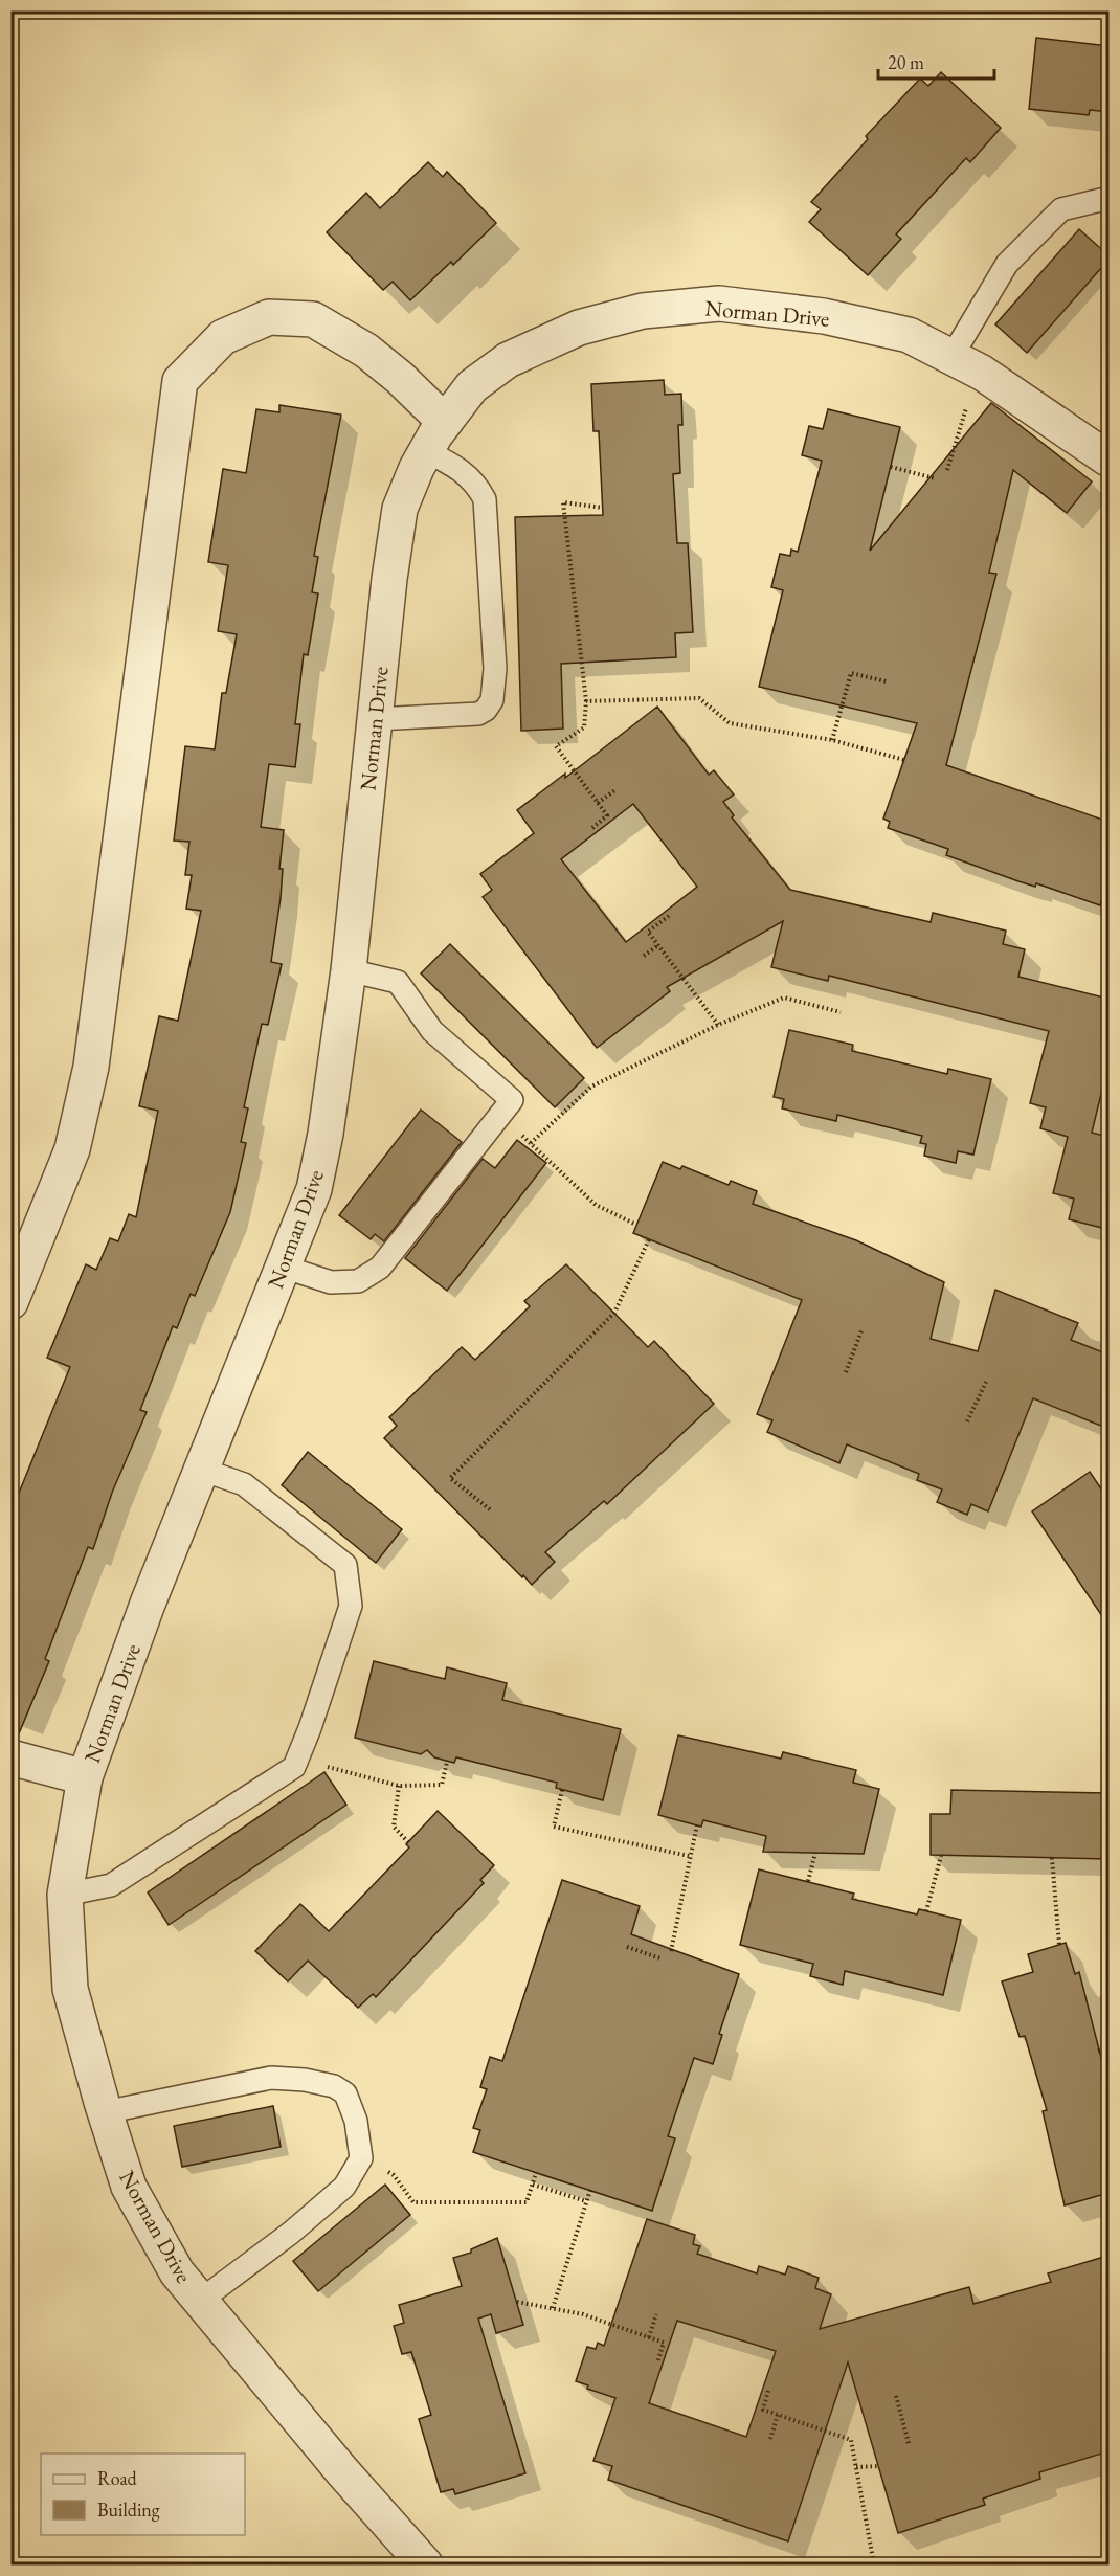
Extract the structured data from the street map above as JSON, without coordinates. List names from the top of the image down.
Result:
{
  "streets": {
    "street": ["Norman Drive"]
  },
  "legend": ["Road", "Building"],
  "scale_bar": "20 m"
}
